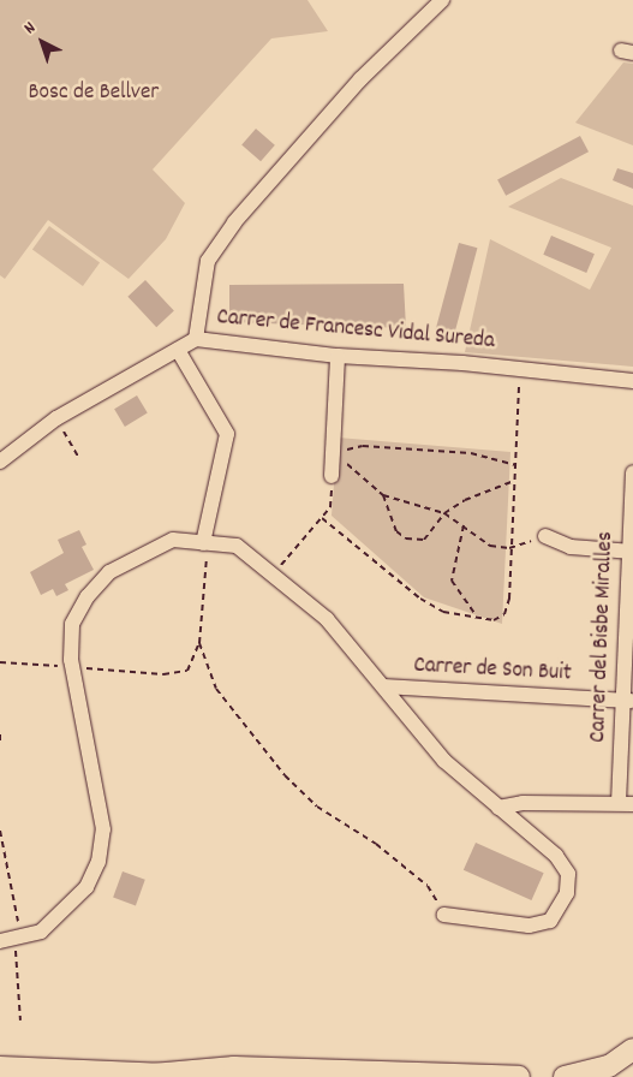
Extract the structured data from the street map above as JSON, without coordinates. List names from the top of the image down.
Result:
{
  "streets": {
    "street": ["Carrer de Francesc Vidal Sureda", "Carrer del Bisbe Miralles", "Carrer de Son Buit"]
  },
  "crossings": [
    ["Carrer del Bisbe Miralles", "Carrer de Son Buit"]
  ],
  "parks": ["Bosc de Bellver"],
  "north": "top left"
}
